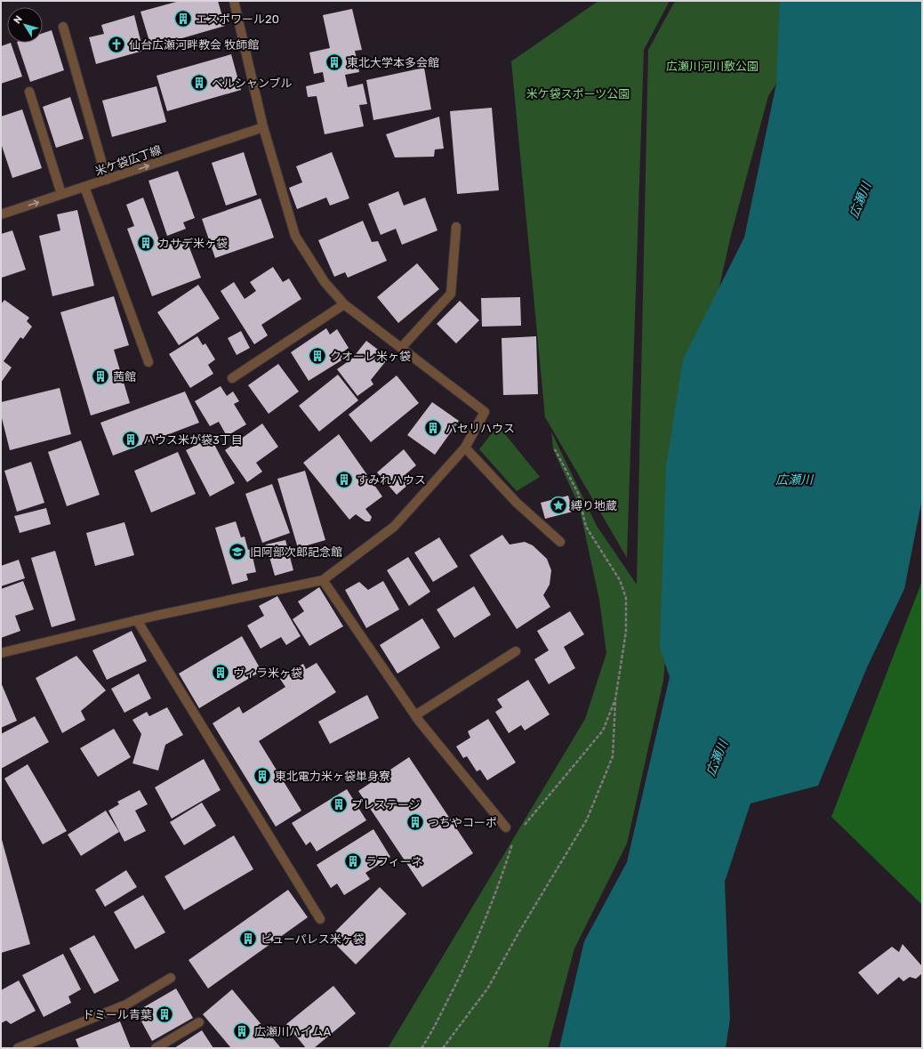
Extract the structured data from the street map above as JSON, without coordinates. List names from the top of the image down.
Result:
{
  "streets": {
    "street": ["米ケ袋広丁線"]
  },
  "one_way": ["米ケ袋広丁線"],
  "water": ["広瀬川"],
  "parks": ["広瀬川河川敷公園", "米ケ袋スポーツ公園"],
  "places": {
    "building": [
      "エスポワール20",
      "東北大学本多会館",
      "ベルシャンブル",
      "カサデ米ヶ袋",
      "クオーレ米ヶ袋",
      "茜館",
      "パセリハウス",
      "ハウス米が袋3丁目",
      "すみれハウス",
      "ヴィラ米ヶ袋",
      "東北電力米ヶ袋単身寮",
      "プレステージ",
      "つちやコーポ",
      "ラフィーネ",
      "ビューパレス米ヶ袋",
      "ドミール青葉",
      "広瀬川ハイムA"
    ],
    "church": ["仙台広瀬河畔教会 牧師館"],
    "place": ["縛り地蔵"],
    "school or university": ["旧阿部次郎記念館"]
  },
  "north": "top left"
}
